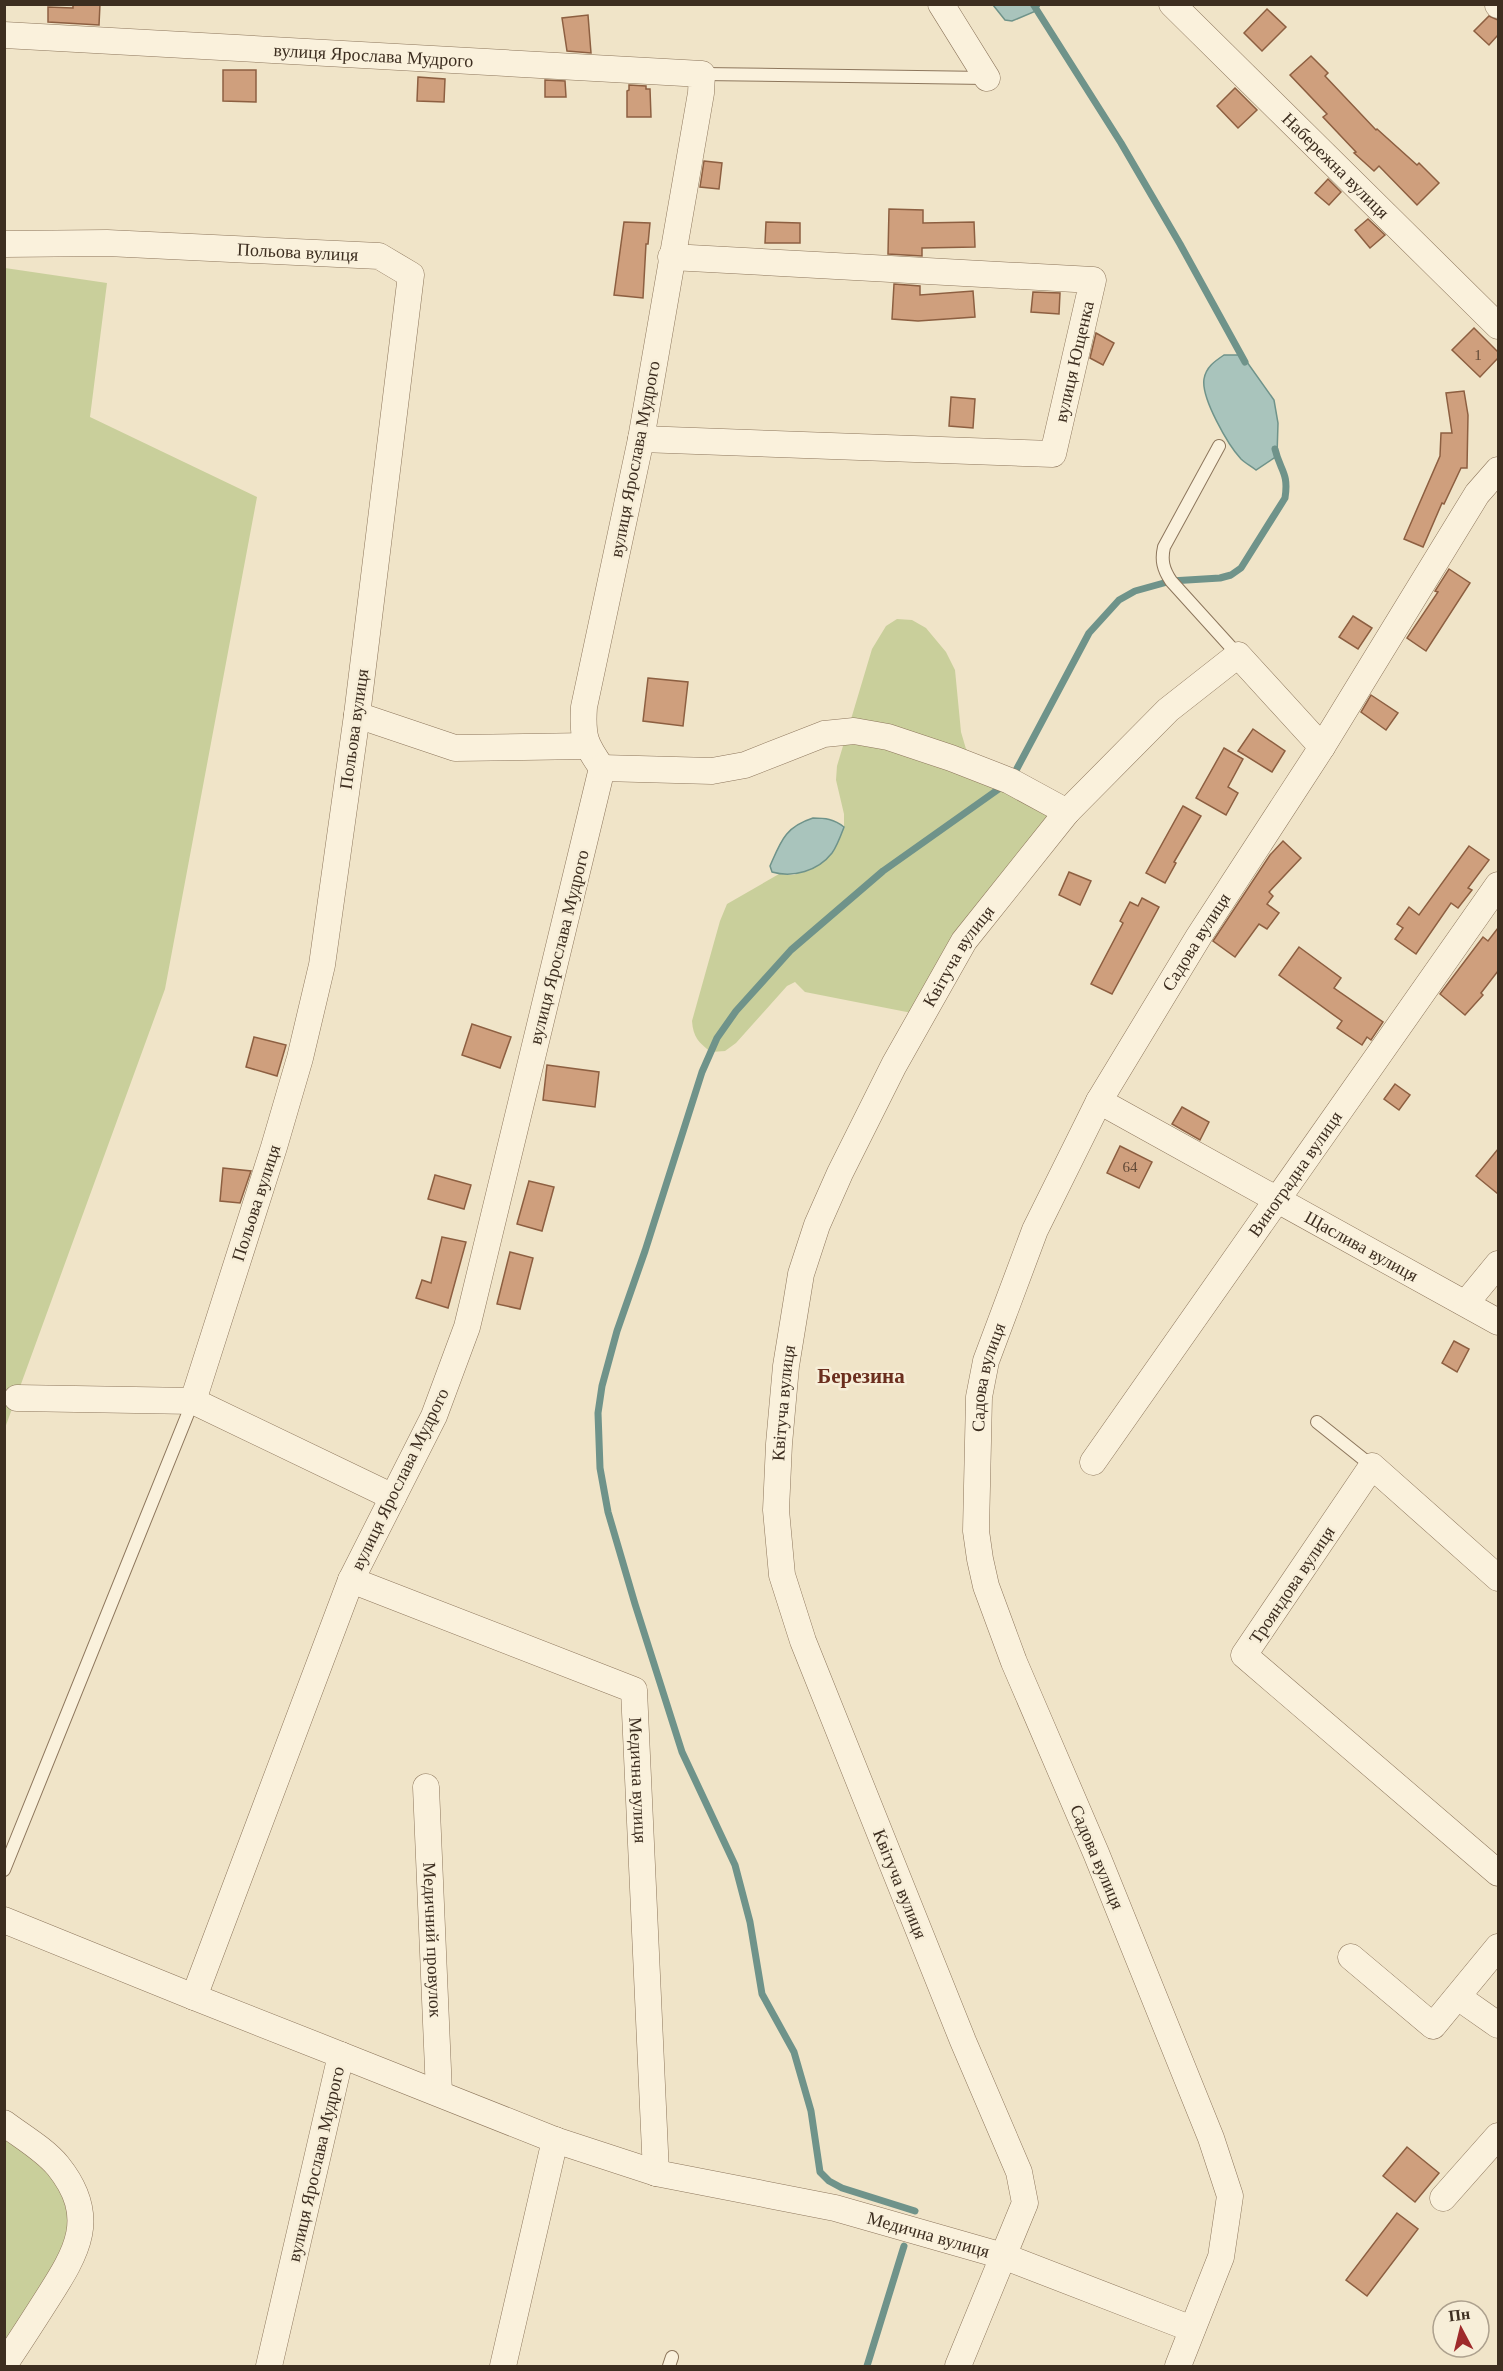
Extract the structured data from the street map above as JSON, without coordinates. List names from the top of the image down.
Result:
{
  "streets": {
    "street": [
      "вулиця Ярослава Мудрого",
      "Набережна вулиця",
      "Польова вулиця",
      "вулиця Ющенка",
      "Садова вулиця",
      "Квітуча вулиця",
      "Виноградна вулиця",
      "Щаслива вулиця",
      "Трояндова вулиця",
      "Медична вулиця",
      "Медичний провулок"
    ]
  },
  "crossings": [
    ["вулиця Ярослава Мудрого", "вулиця Ющенка"],
    ["вулиця Ярослава Мудрого", "Медична вулиця"],
    ["Садова вулиця", "Щаслива вулиця"],
    ["Садова вулиця", "Медична вулиця"],
    ["Квітуча вулиця", "Медична вулиця"],
    ["Виноградна вулиця", "Щаслива вулиця"],
    ["Медична вулиця", "Медичний провулок"]
  ],
  "districts": ["Березина"],
  "house_numbers": ["1", "64"],
  "north": "top"
}
